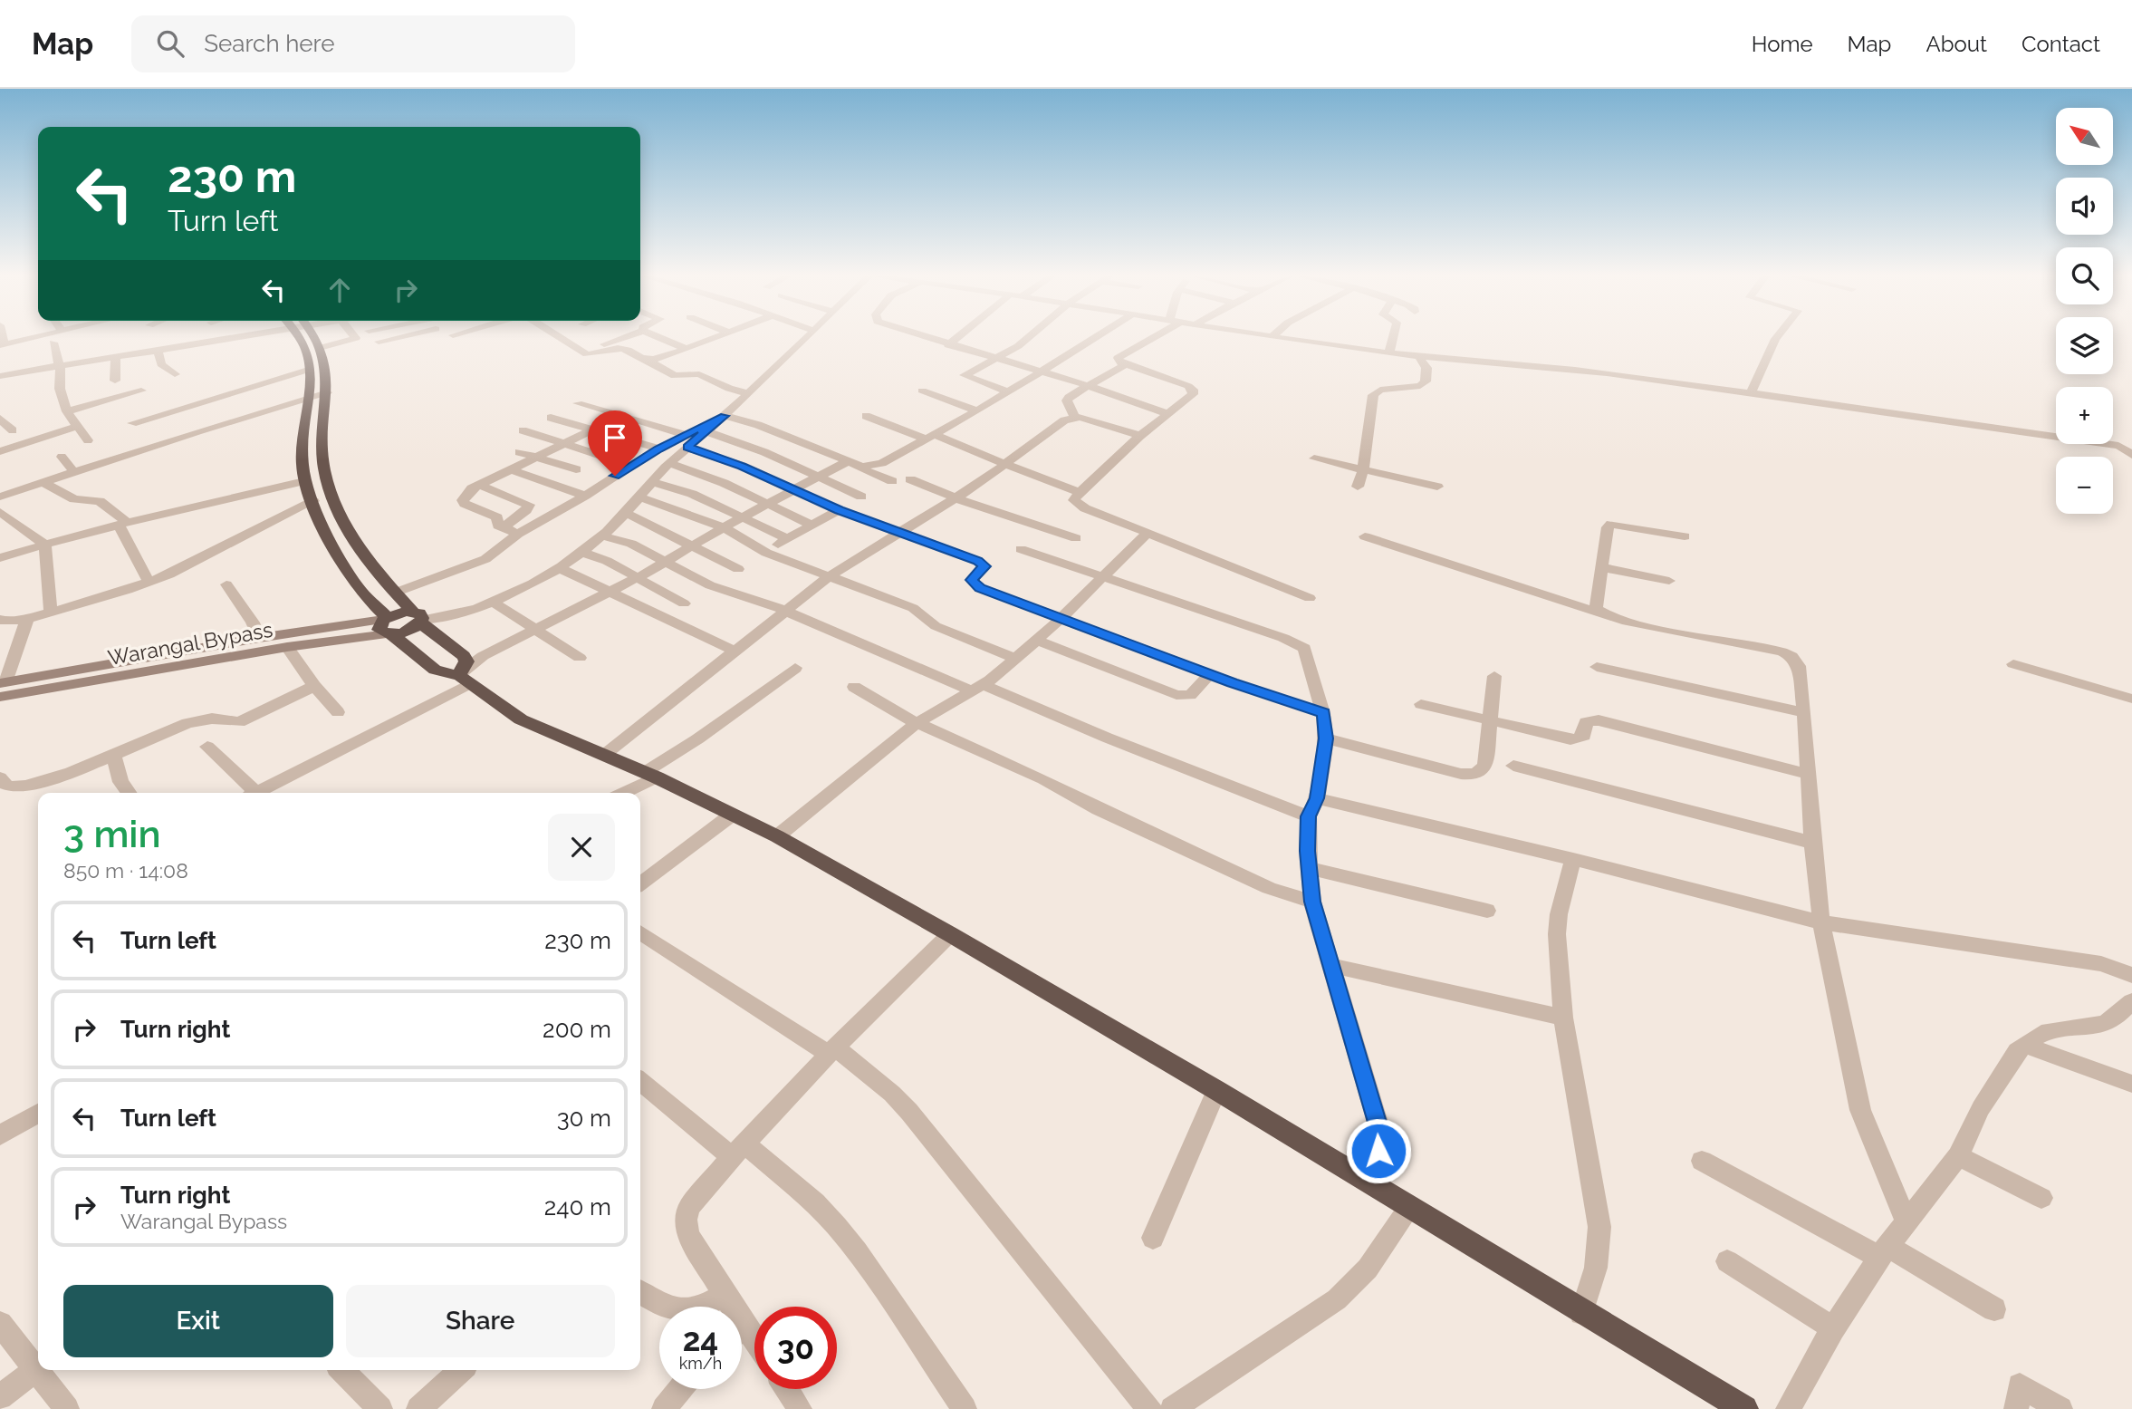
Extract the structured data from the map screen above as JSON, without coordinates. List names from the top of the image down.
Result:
{
  "streets": {
    "main road": ["Warangal Bypass"]
  },
  "north": "top left",
  "page": {
    "header": "Map",
    "search": "Search here",
    "nav": [
      "Home",
      "Map",
      "About",
      "Contact"
    ],
    "map_buttons": ["+", "−"],
    "turn": ["230 m", "Turn left"],
    "heading": ["3 min", "850 m · 14:08"],
    "list": [
      {
        "name": "Turn left",
        "value": "230 m"
      },
      {
        "name": "Turn right",
        "value": "200 m"
      },
      {
        "name": "Turn left",
        "value": "30 m"
      },
      {
        "name": "Turn right",
        "note": "Warangal Bypass",
        "value": "240 m"
      }
    ],
    "buttons": ["Exit", "Share"],
    "speed": "24 km/h",
    "limit": "30"
  }
}
